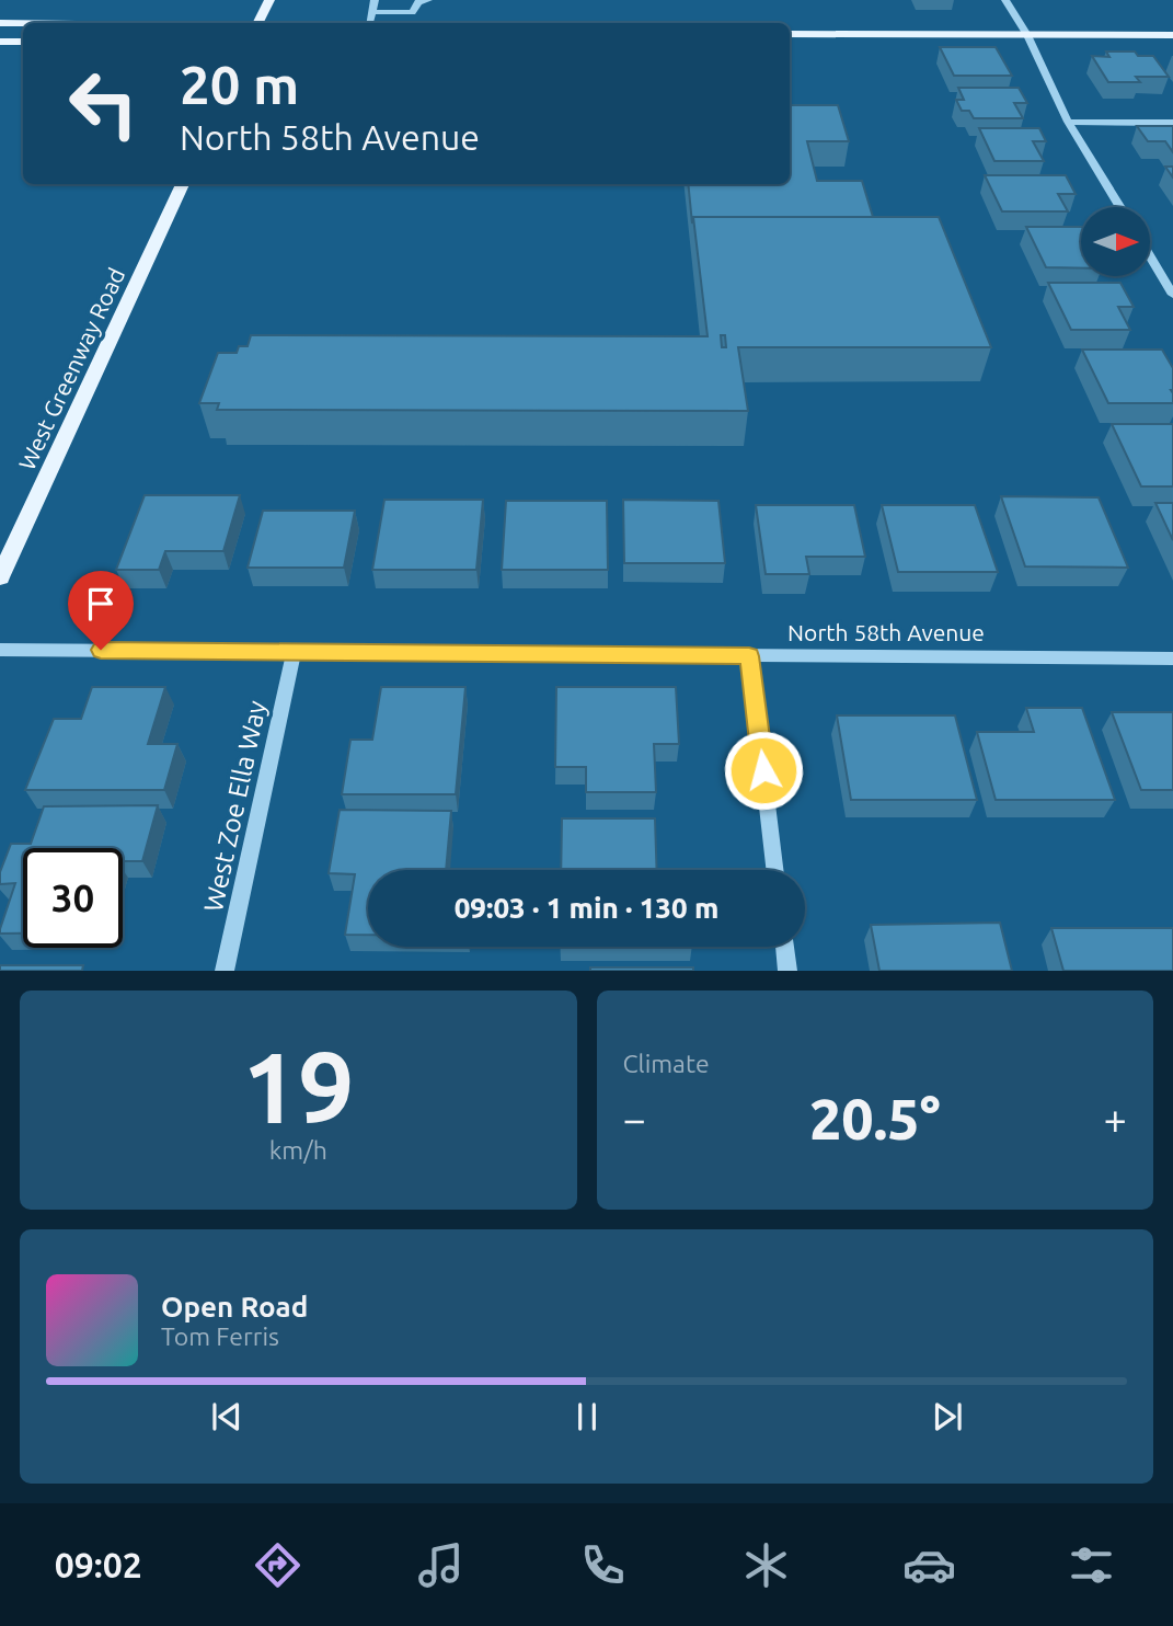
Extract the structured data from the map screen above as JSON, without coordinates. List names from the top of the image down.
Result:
{
  "streets": {
    "main road": ["West Greenway Road"],
    "street": ["North 58th Avenue", "West Zoe Ella Way"]
  },
  "crossings": [
    ["North 58th Avenue", "West Zoe Ella Way"]
  ],
  "north": "right",
  "page": {
    "turn": ["20 m", "North 58th Avenue"],
    "limit": "30",
    "trip": "09:03 · 1 min · 130 m",
    "tile": [
      ["19", "km/h"],
      "Climate"
    ],
    "heat": ["−", "20.5°", "+"],
    "song": ["Open Road", "Tom Ferris"],
    "tabs": "09:02"
  }
}
